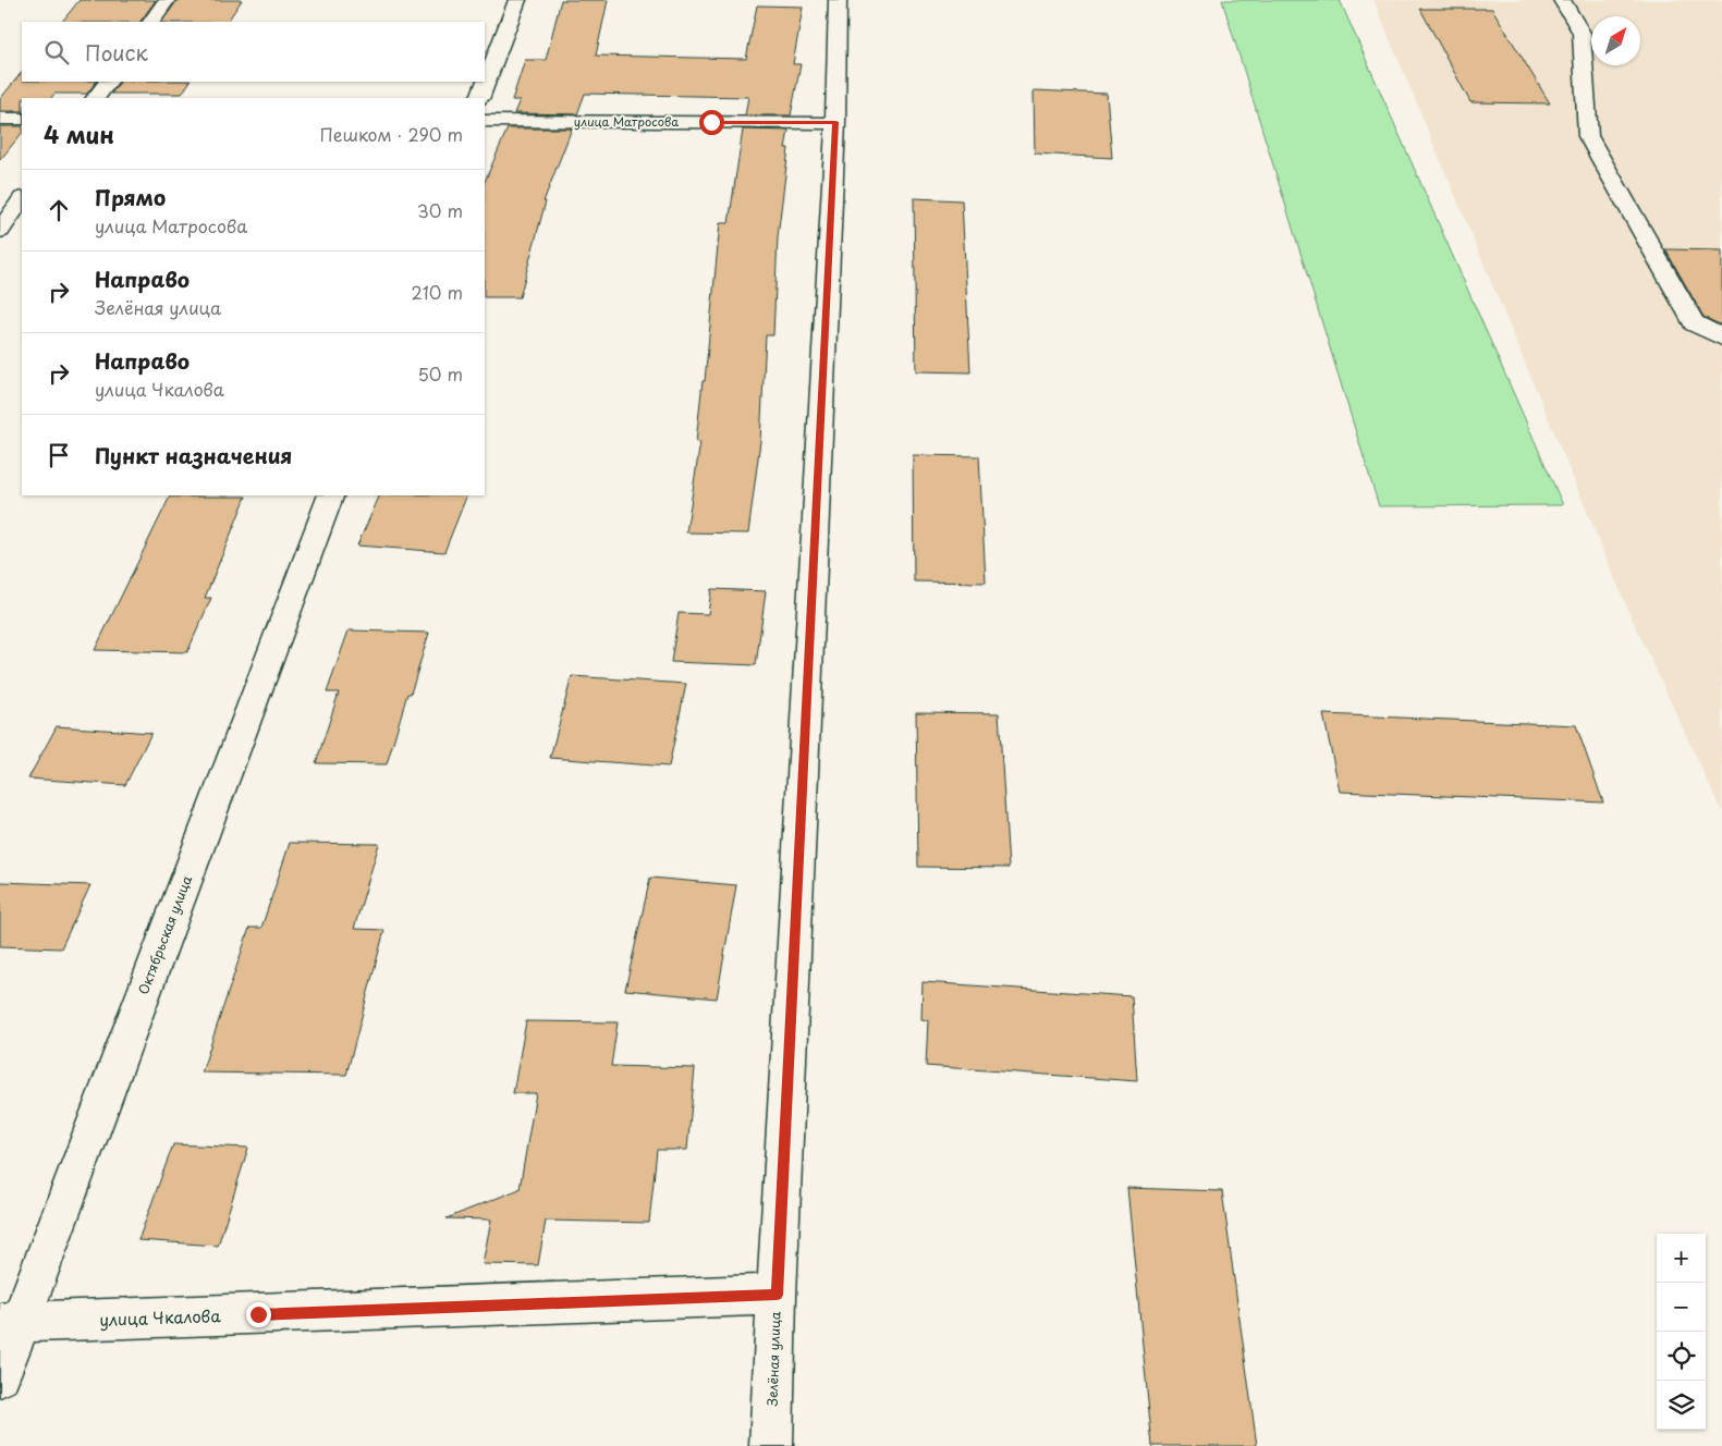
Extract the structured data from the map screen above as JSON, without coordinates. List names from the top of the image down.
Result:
{
  "streets": {
    "street": [
      "улица Матросова",
      "Октябрьская улица",
      "улица Чкалова",
      "Зелёная улица"
    ]
  },
  "crossings": [
    ["улица Матросова", "Зелёная улица"],
    ["Октябрьская улица", "улица Чкалова"],
    ["улица Чкалова", "Зелёная улица"]
  ],
  "north": "top right",
  "page": {
    "search": "Поиск",
    "heading": ["4 мин", "Пешком · 290 m"],
    "list": [
      ["Прямо", "улица Матросова", "30 m"],
      ["Направо", "Зелёная улица", "210 m"],
      ["Направо", "улица Чкалова", "50 m"],
      "Пункт назначения"
    ],
    "map_buttons": ["+", "−"]
  }
}
